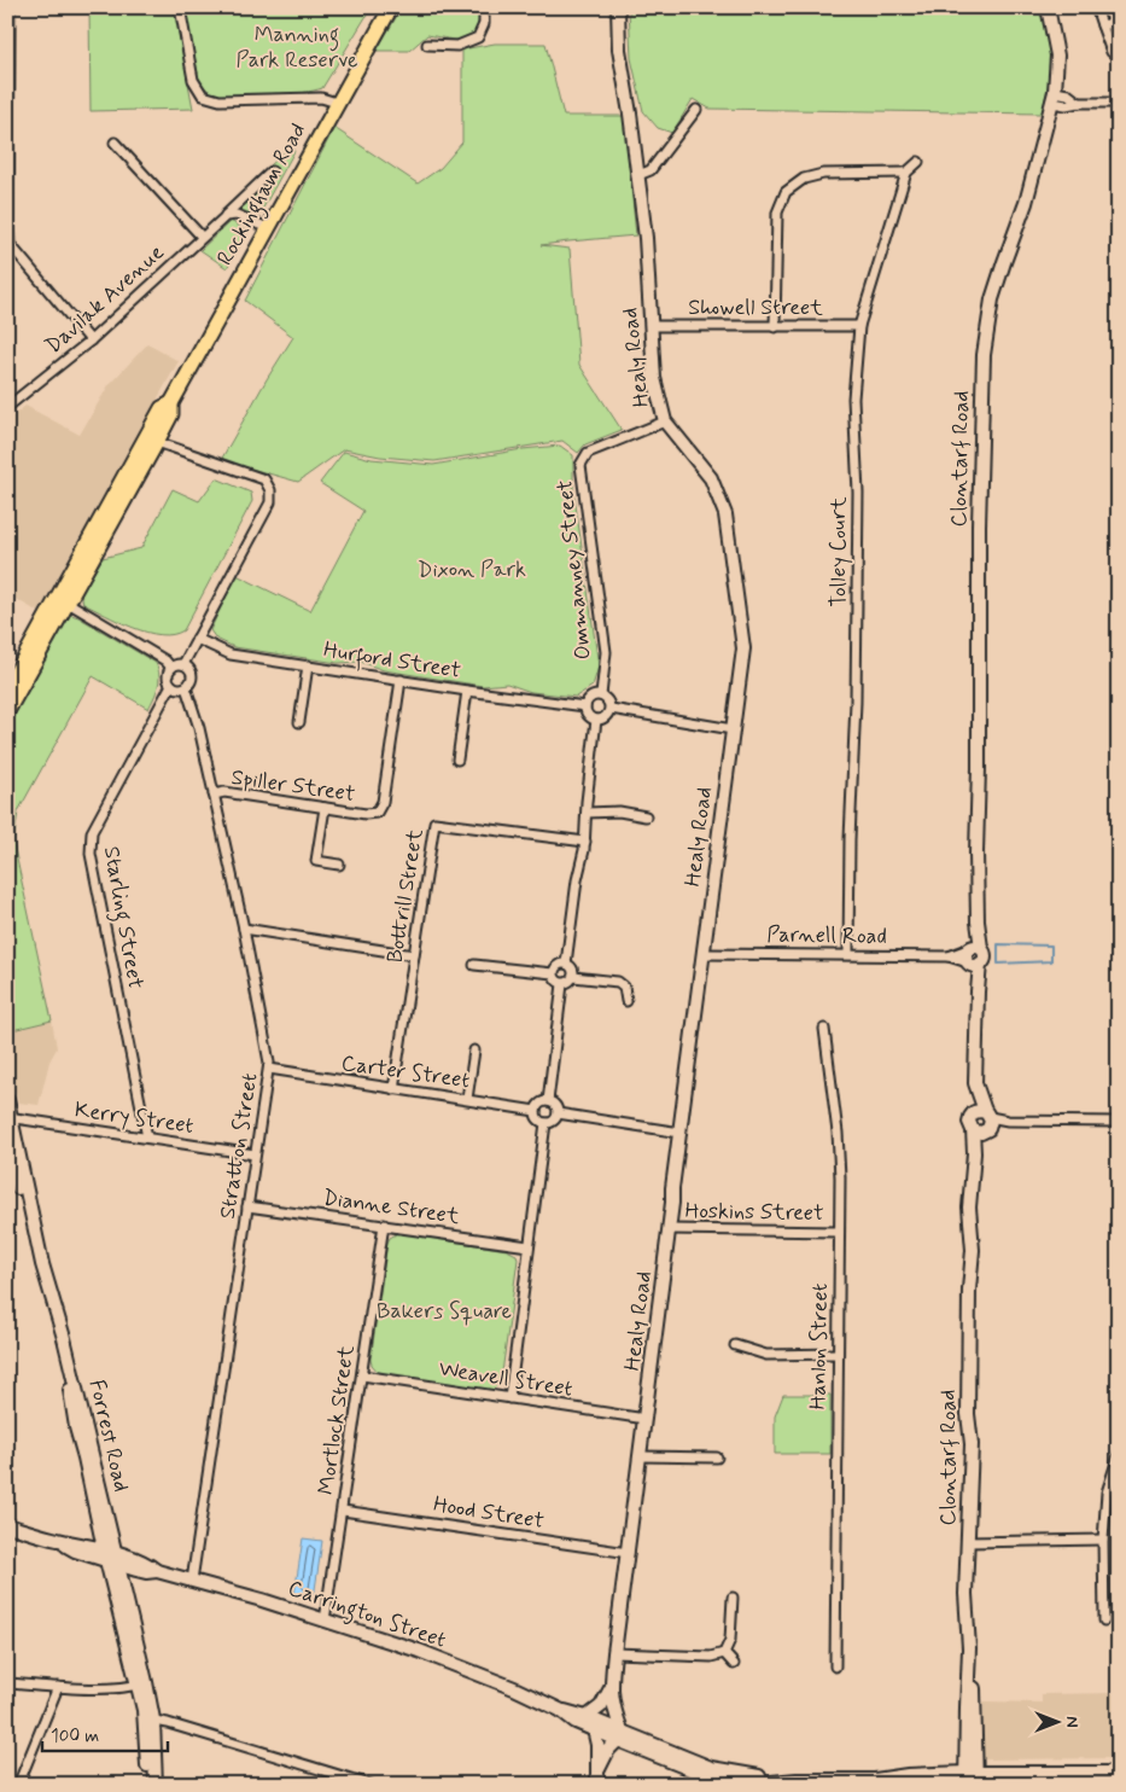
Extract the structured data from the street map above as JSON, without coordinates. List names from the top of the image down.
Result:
{
  "streets": {
    "main road": ["Rockingham Road"],
    "street": [
      "Davilak Avenue",
      "Showell Street",
      "Healy Road",
      "Clontarf Road",
      "Tolley Court",
      "Ommanney Street",
      "Hurford Street",
      "Spiller Street",
      "Bottrill Street",
      "Starling Street",
      "Parnell Road",
      "Carter Street",
      "Kerry Street",
      "Stratton Street",
      "Dianne Street",
      "Hoskins Street",
      "Hanlon Street",
      "Weavell Street",
      "Mortlock Street",
      "Forrest Road",
      "Hood Street",
      "Carrington Street"
    ]
  },
  "crossings": [
    ["Showell Street", "Healy Road"],
    ["Showell Street", "Tolley Court"],
    ["Healy Road", "Ommanney Street"],
    ["Healy Road", "Parnell Road"],
    ["Healy Road", "Hoskins Street"],
    ["Healy Road", "Weavell Street"],
    ["Healy Road", "Hood Street"],
    ["Healy Road", "Carrington Street"],
    ["Clontarf Road", "Parnell Road"],
    ["Clontarf Road", "Carrington Street"],
    ["Tolley Court", "Parnell Road"],
    ["Ommanney Street", "Hurford Street"],
    ["Hurford Street", "Spiller Street"],
    ["Spiller Street", "Stratton Street"],
    ["Bottrill Street", "Carter Street"],
    ["Starling Street", "Kerry Street"],
    ["Starling Street", "Stratton Street"],
    ["Carter Street", "Stratton Street"],
    ["Kerry Street", "Stratton Street"],
    ["Kerry Street", "Forrest Road"],
    ["Stratton Street", "Dianne Street"],
    ["Stratton Street", "Carrington Street"],
    ["Dianne Street", "Mortlock Street"],
    ["Hoskins Street", "Hanlon Street"],
    ["Weavell Street", "Mortlock Street"],
    ["Mortlock Street", "Hood Street"],
    ["Mortlock Street", "Carrington Street"],
    ["Forrest Road", "Carrington Street"]
  ],
  "parks": ["Manning Park Reserve", "Dixon Park", "Bakers Square"],
  "scale_bar": "100 m",
  "north": "right"
}
